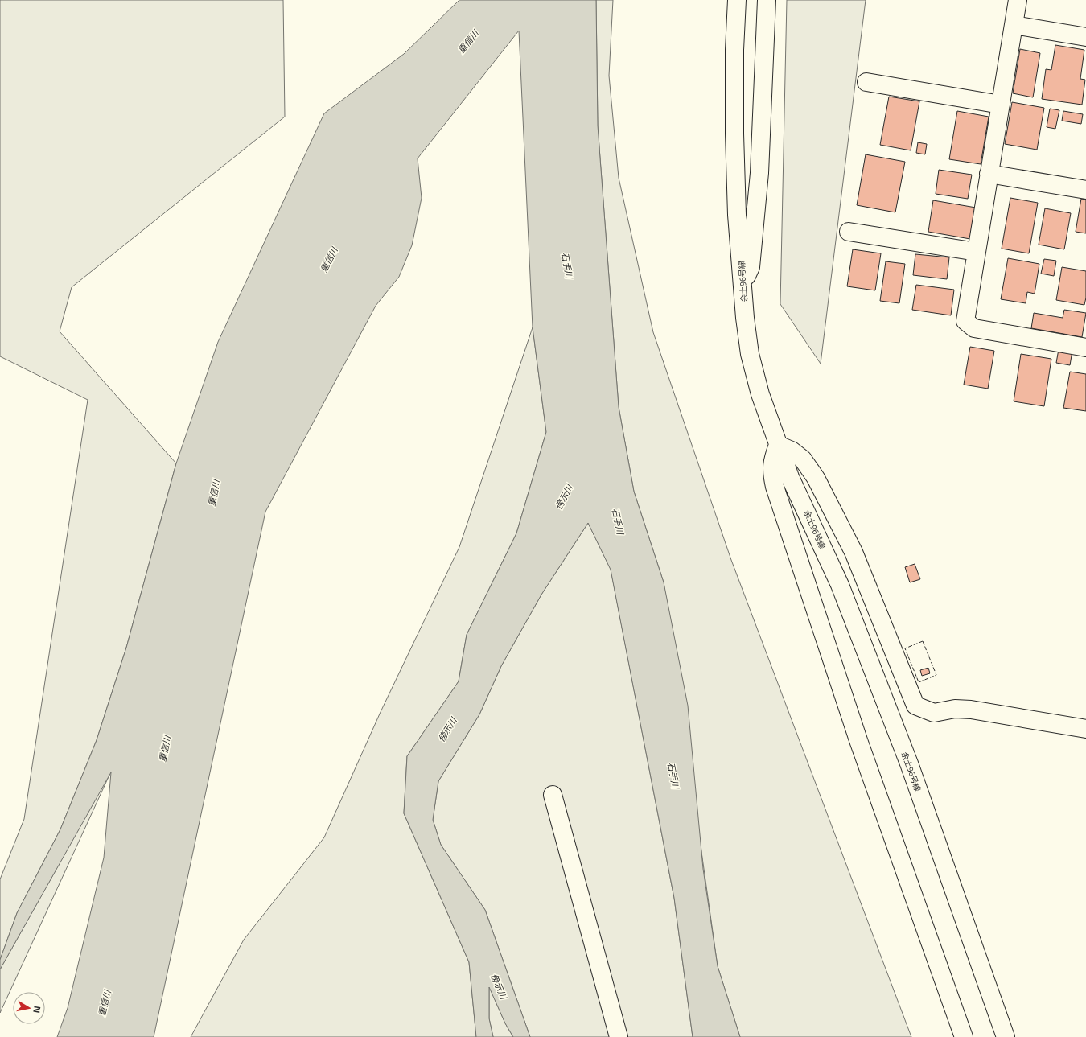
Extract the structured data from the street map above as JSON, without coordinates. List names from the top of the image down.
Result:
{
  "streets": {
    "street": ["余土96号線"]
  },
  "water": ["重信川", "石手川", "傍示川"],
  "north": "right"
}
